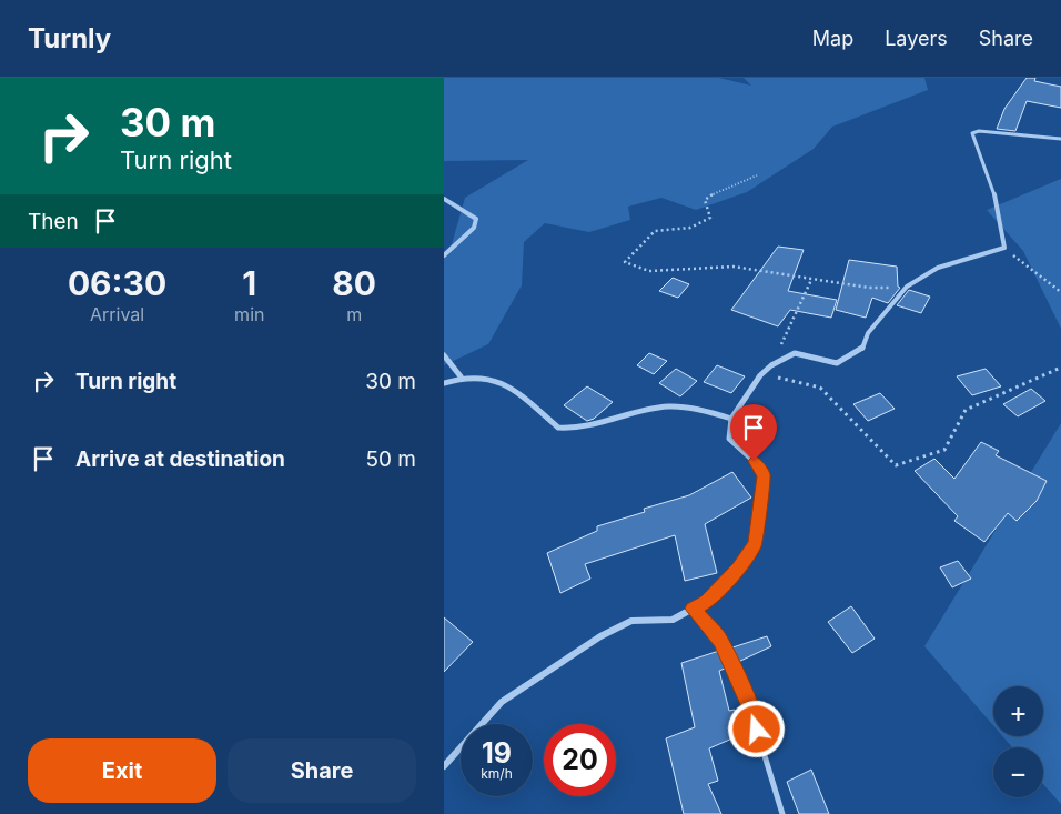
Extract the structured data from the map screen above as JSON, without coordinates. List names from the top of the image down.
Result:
{
  "page": {
    "header": "Turnly",
    "nav": ["Map", "Layers", "Share"],
    "turn": ["30 m", "Turn right"],
    "then": "Then",
    "eta": [
      "06:30",
      "Arrival",
      "1",
      "min",
      "80",
      "m"
    ],
    "list": [
      {
        "name": "Turn right",
        "value": "30 m"
      },
      {
        "name": "Arrive at destination",
        "value": "50 m"
      }
    ],
    "map_buttons": ["+", "−"],
    "speed": "19 km/h",
    "limit": "20",
    "buttons": ["Exit", "Share"]
  }
}
